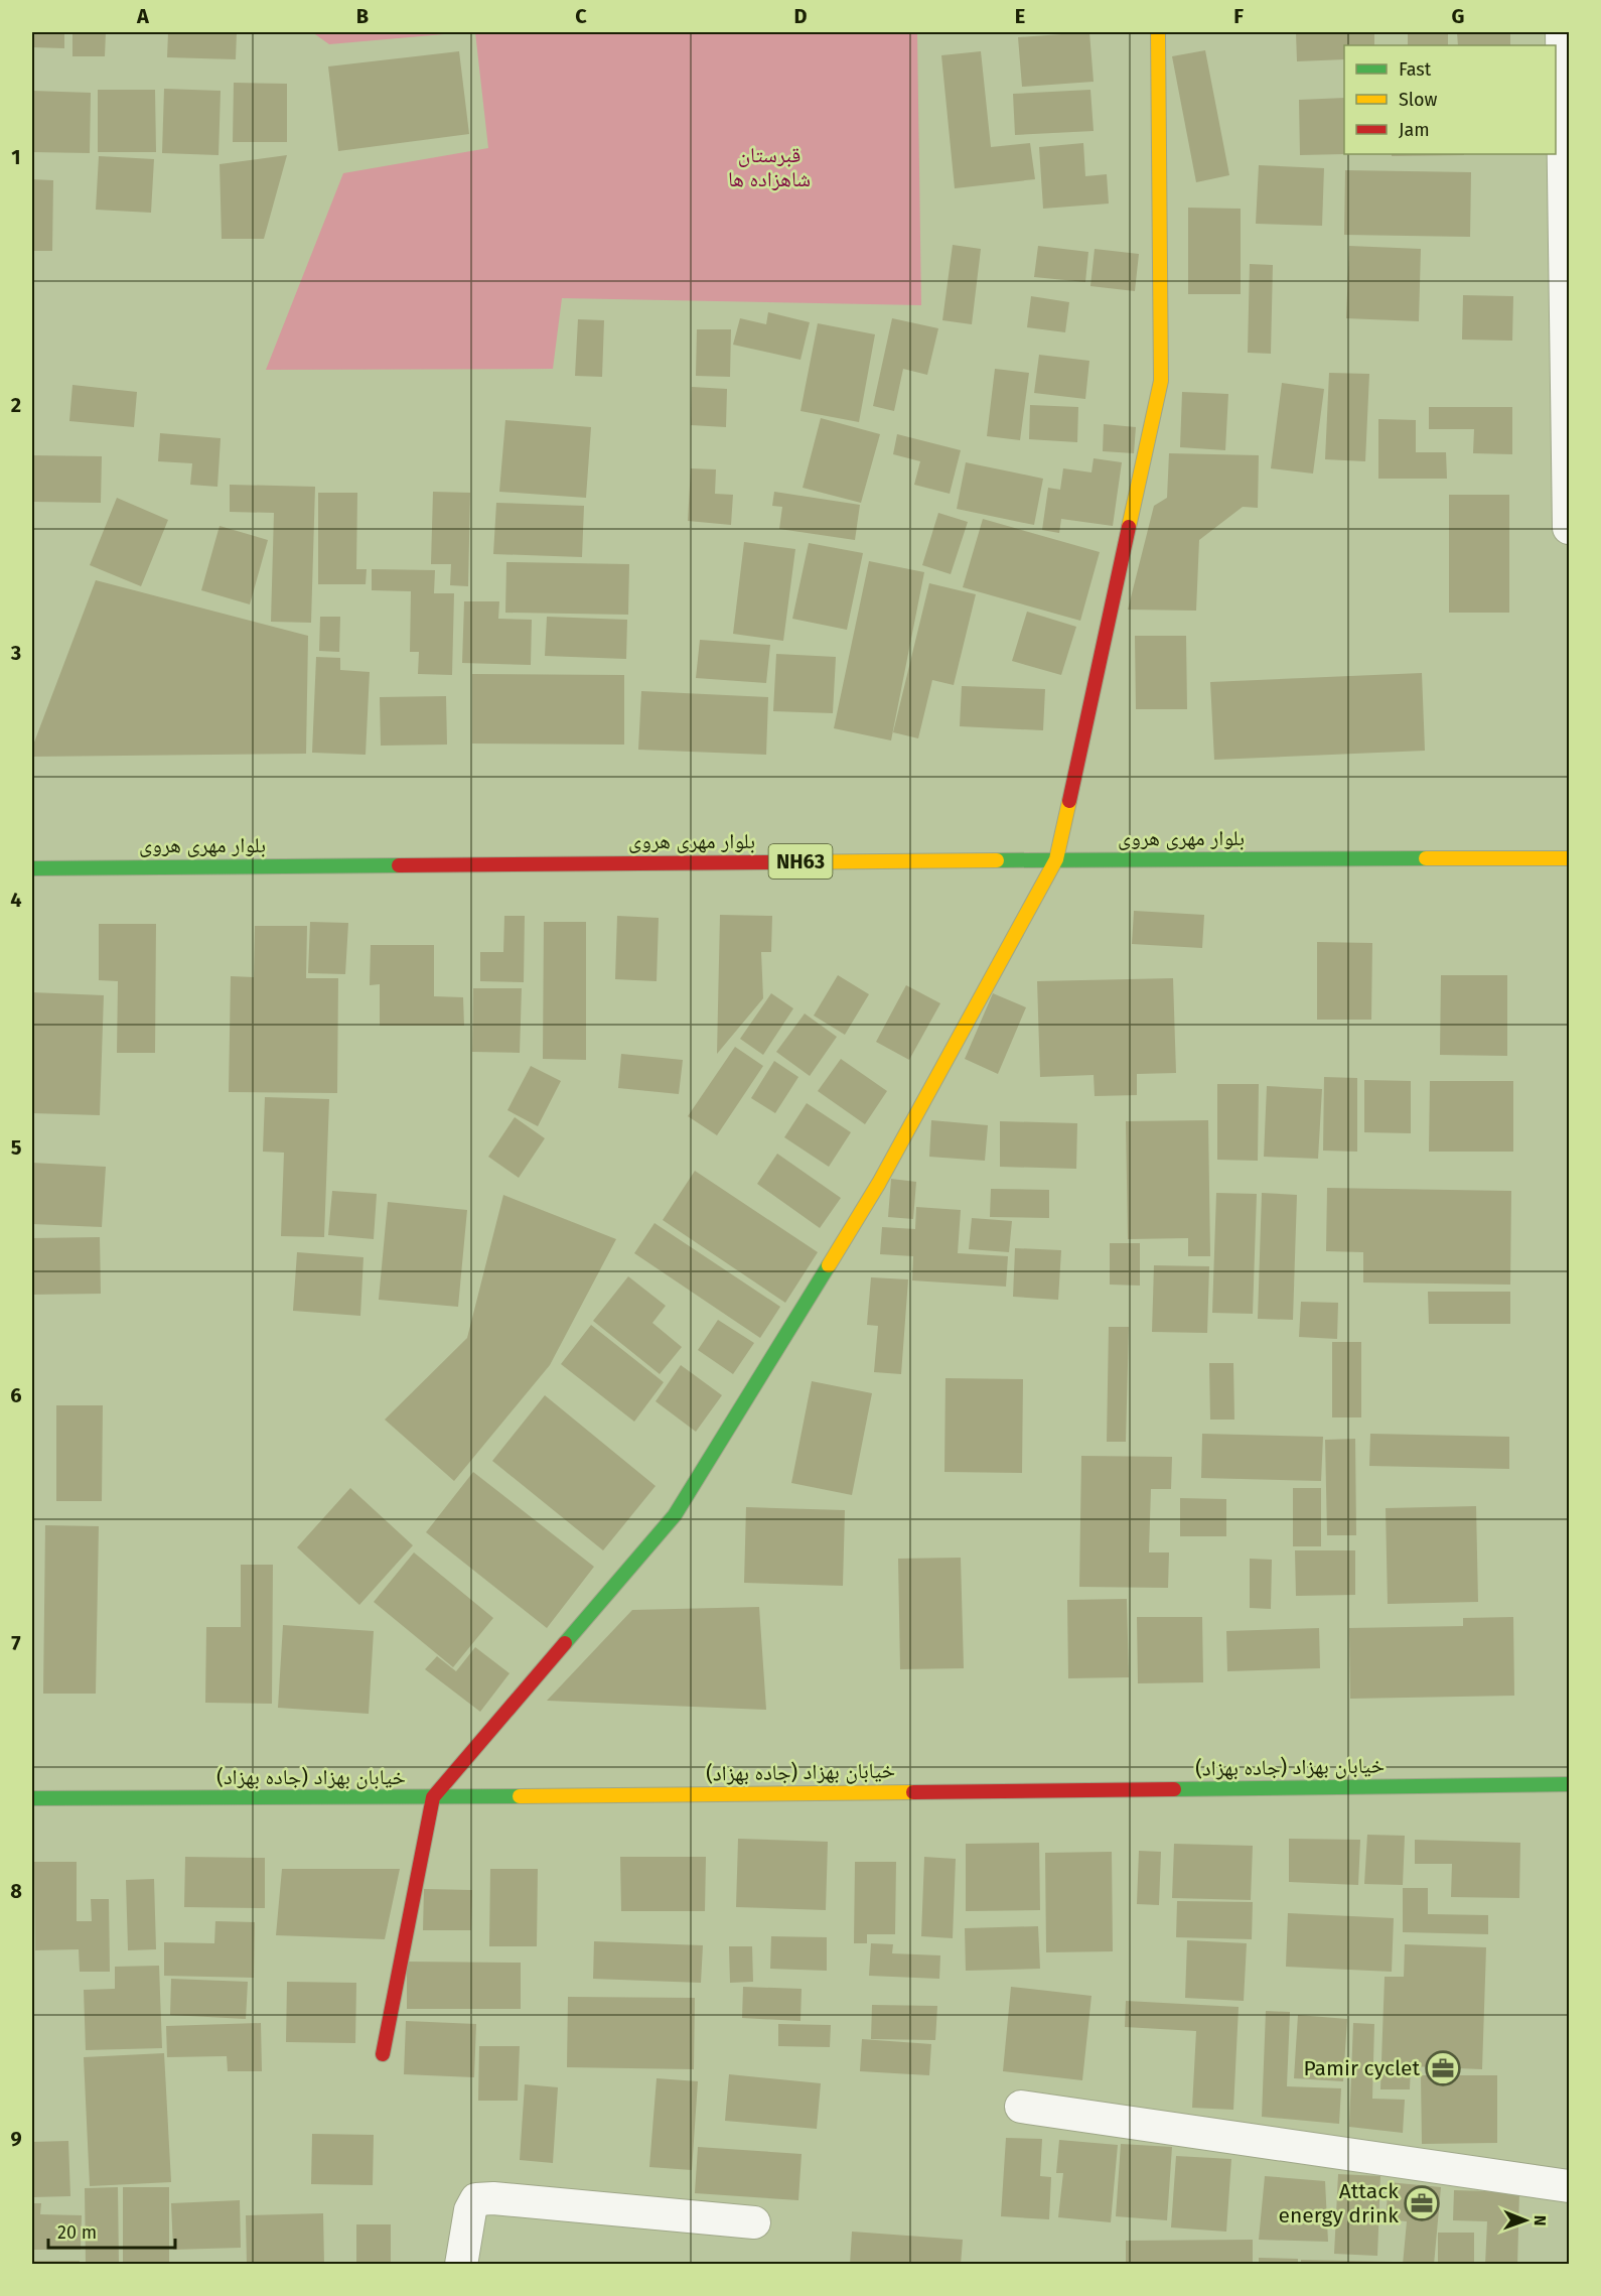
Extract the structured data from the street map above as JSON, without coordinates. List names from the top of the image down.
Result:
{
  "streets": {
    "main road": ["بلوار مهری هروی", "NH63", "خیابان بهزاد (جاده بهزاد)"]
  },
  "parks": ["قبرستان شاهزاده ها"],
  "places": {
    "office": ["Pamir cyclet", "Attack energy drink"]
  },
  "legend": ["Fast", "Slow", "Jam"],
  "scale_bar": "20 m",
  "north": "right",
  "grid": {
    "columns": [
      "A",
      "B",
      "C",
      "D",
      "E",
      "F",
      "G"
    ],
    "rows": [
      "1",
      "2",
      "3",
      "4",
      "5",
      "6",
      "7",
      "8",
      "9"
    ]
  }
}
